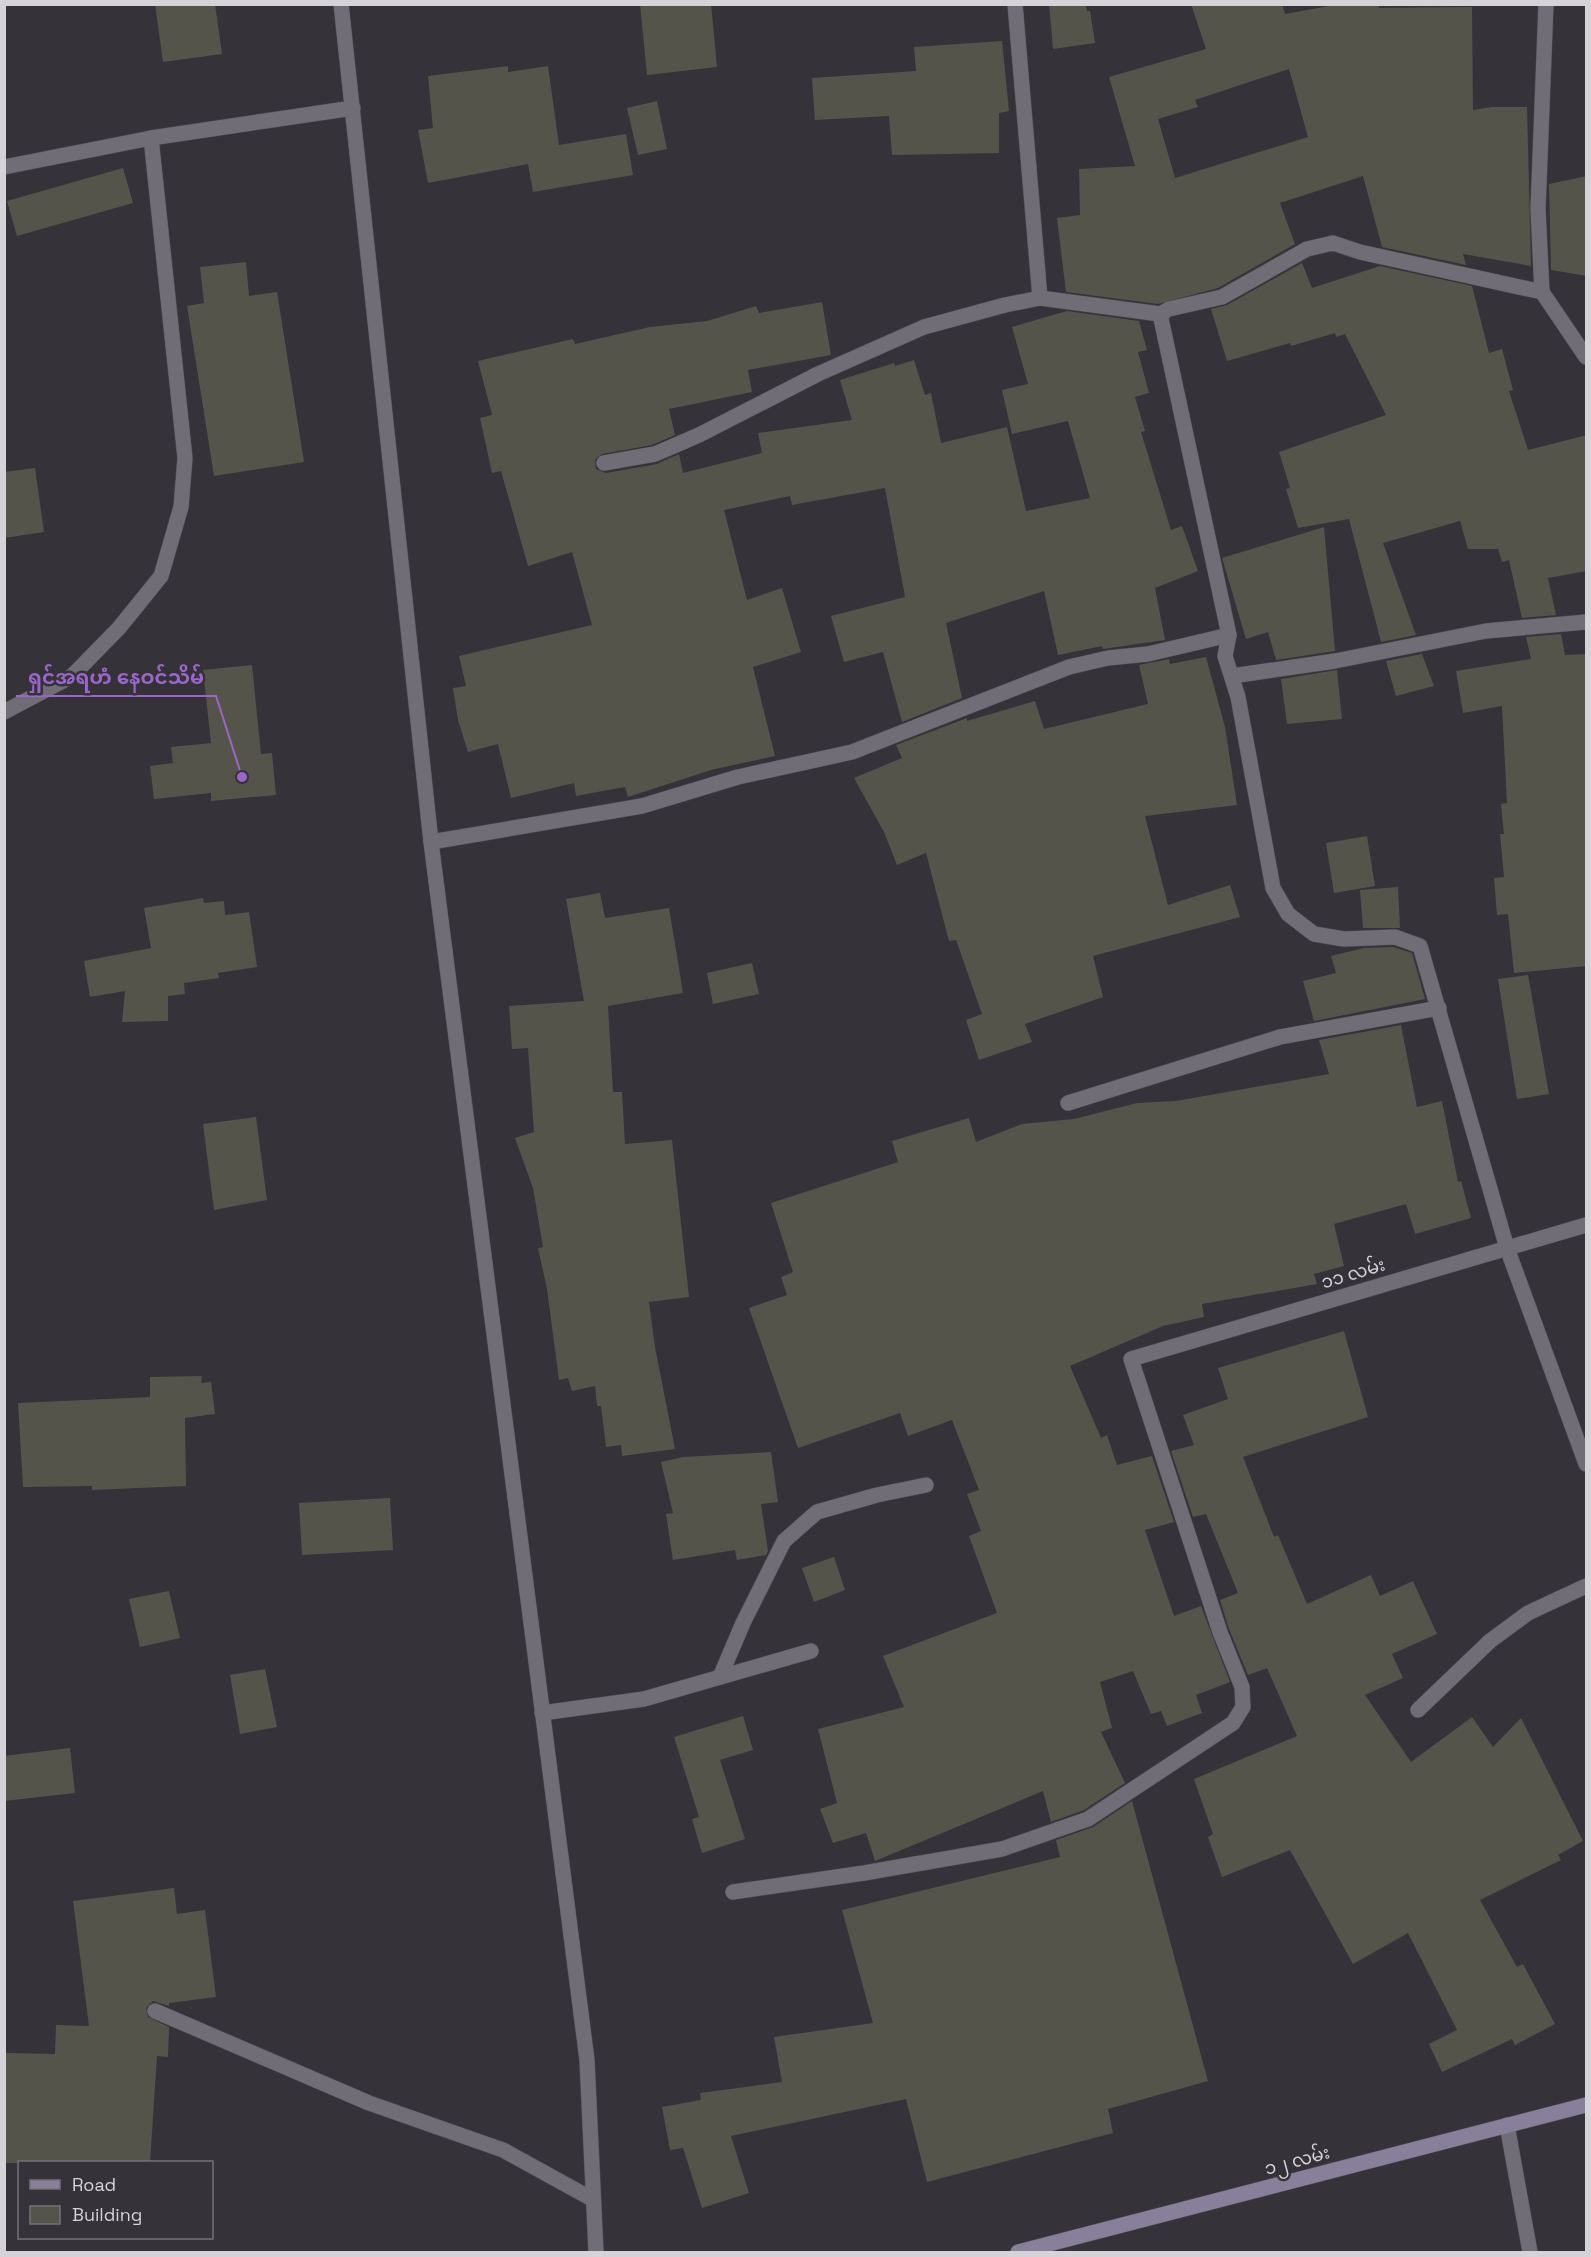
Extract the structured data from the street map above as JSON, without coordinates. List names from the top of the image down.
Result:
{
  "streets": {
    "main road": ["၁၂ လမ်း"],
    "street": ["၁၁ လမ်း"]
  },
  "places": ["ရှင်အရဟံ နေဝင်သိမ်"],
  "legend": ["Road", "Building"]
}
